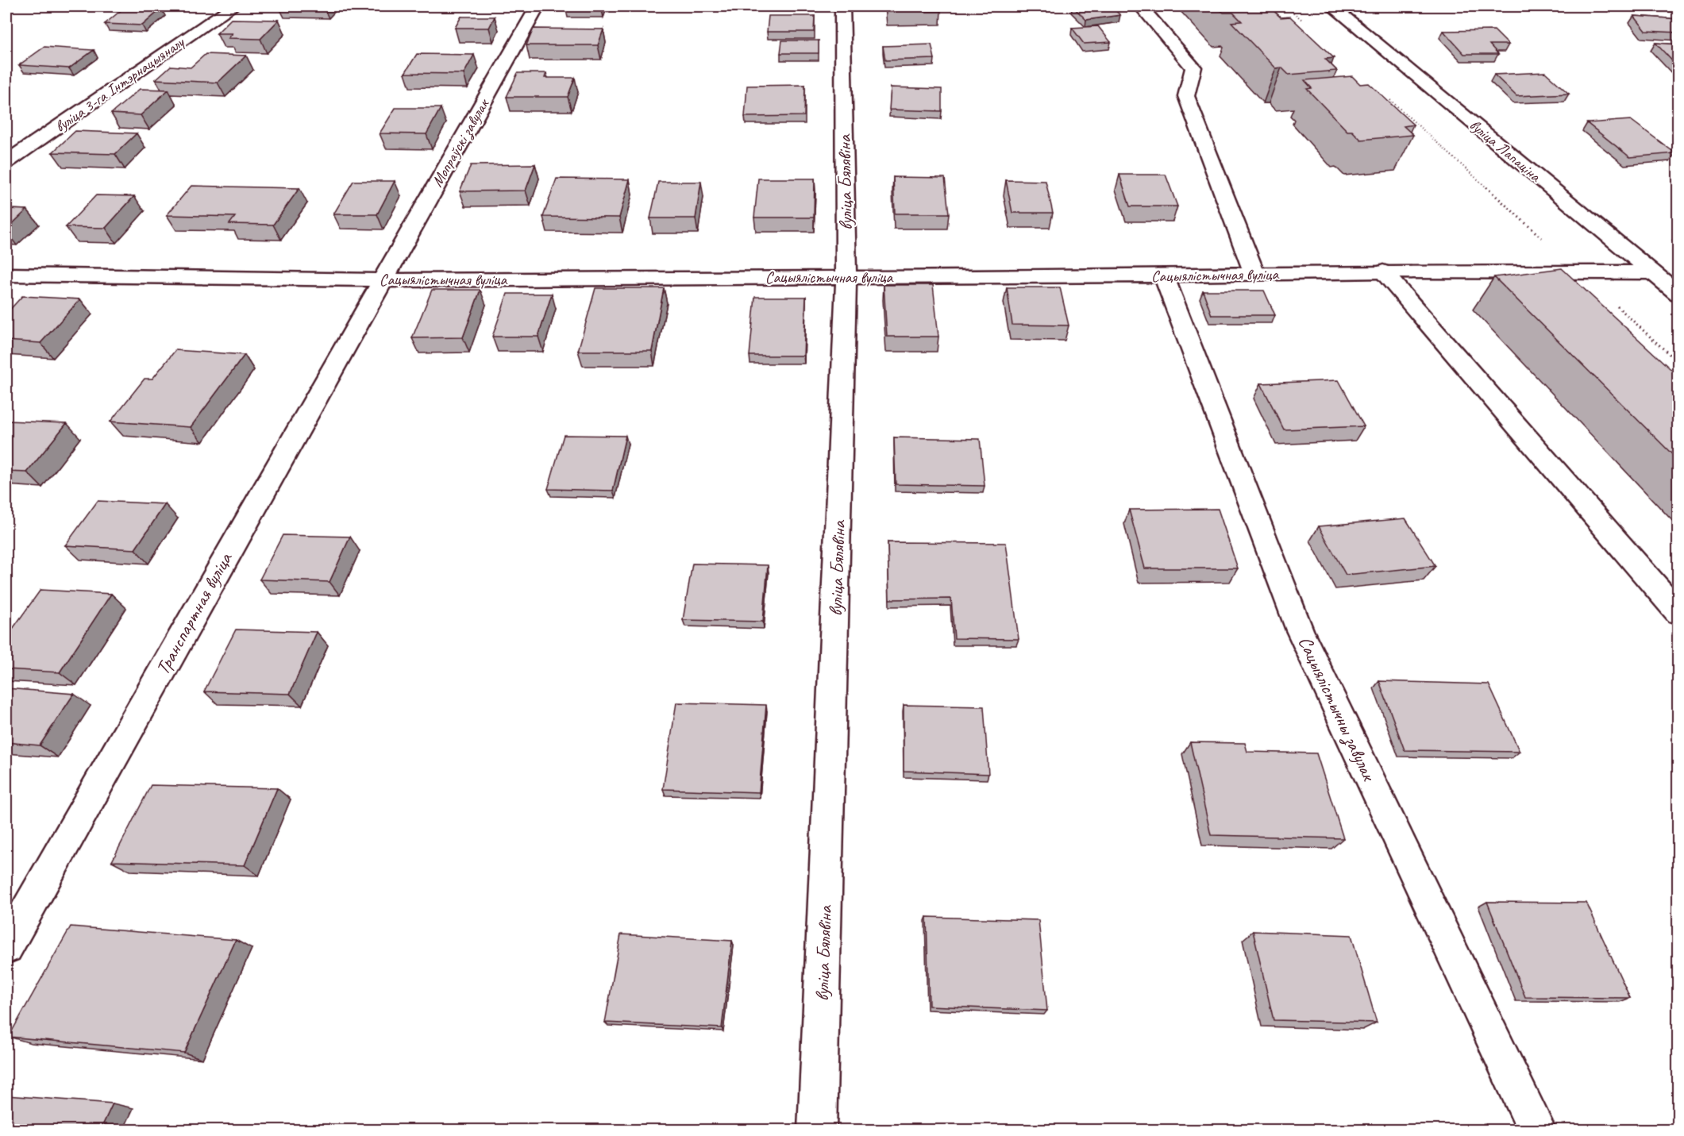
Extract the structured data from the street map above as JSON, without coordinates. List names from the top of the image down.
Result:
{
  "streets": {
    "street": [
      "вуліца 3-га Інтэрнацыяналу",
      "Мопраўскі завулак",
      "вуліца Лапаціна",
      "вуліца Бялявіна",
      "Сацыялістычная вуліца",
      "Транспартная вуліца",
      "Сацыялістычны завулак"
    ]
  },
  "crossings": [
    ["Мопраўскі завулак", "Сацыялістычная вуліца"],
    ["Мопраўскі завулак", "Транспартная вуліца"],
    ["вуліца Лапаціна", "Сацыялістычная вуліца"],
    ["вуліца Бялявіна", "Сацыялістычная вуліца"],
    ["Сацыялістычная вуліца", "Транспартная вуліца"],
    ["Сацыялістычная вуліца", "Сацыялістычны завулак"]
  ]
}
